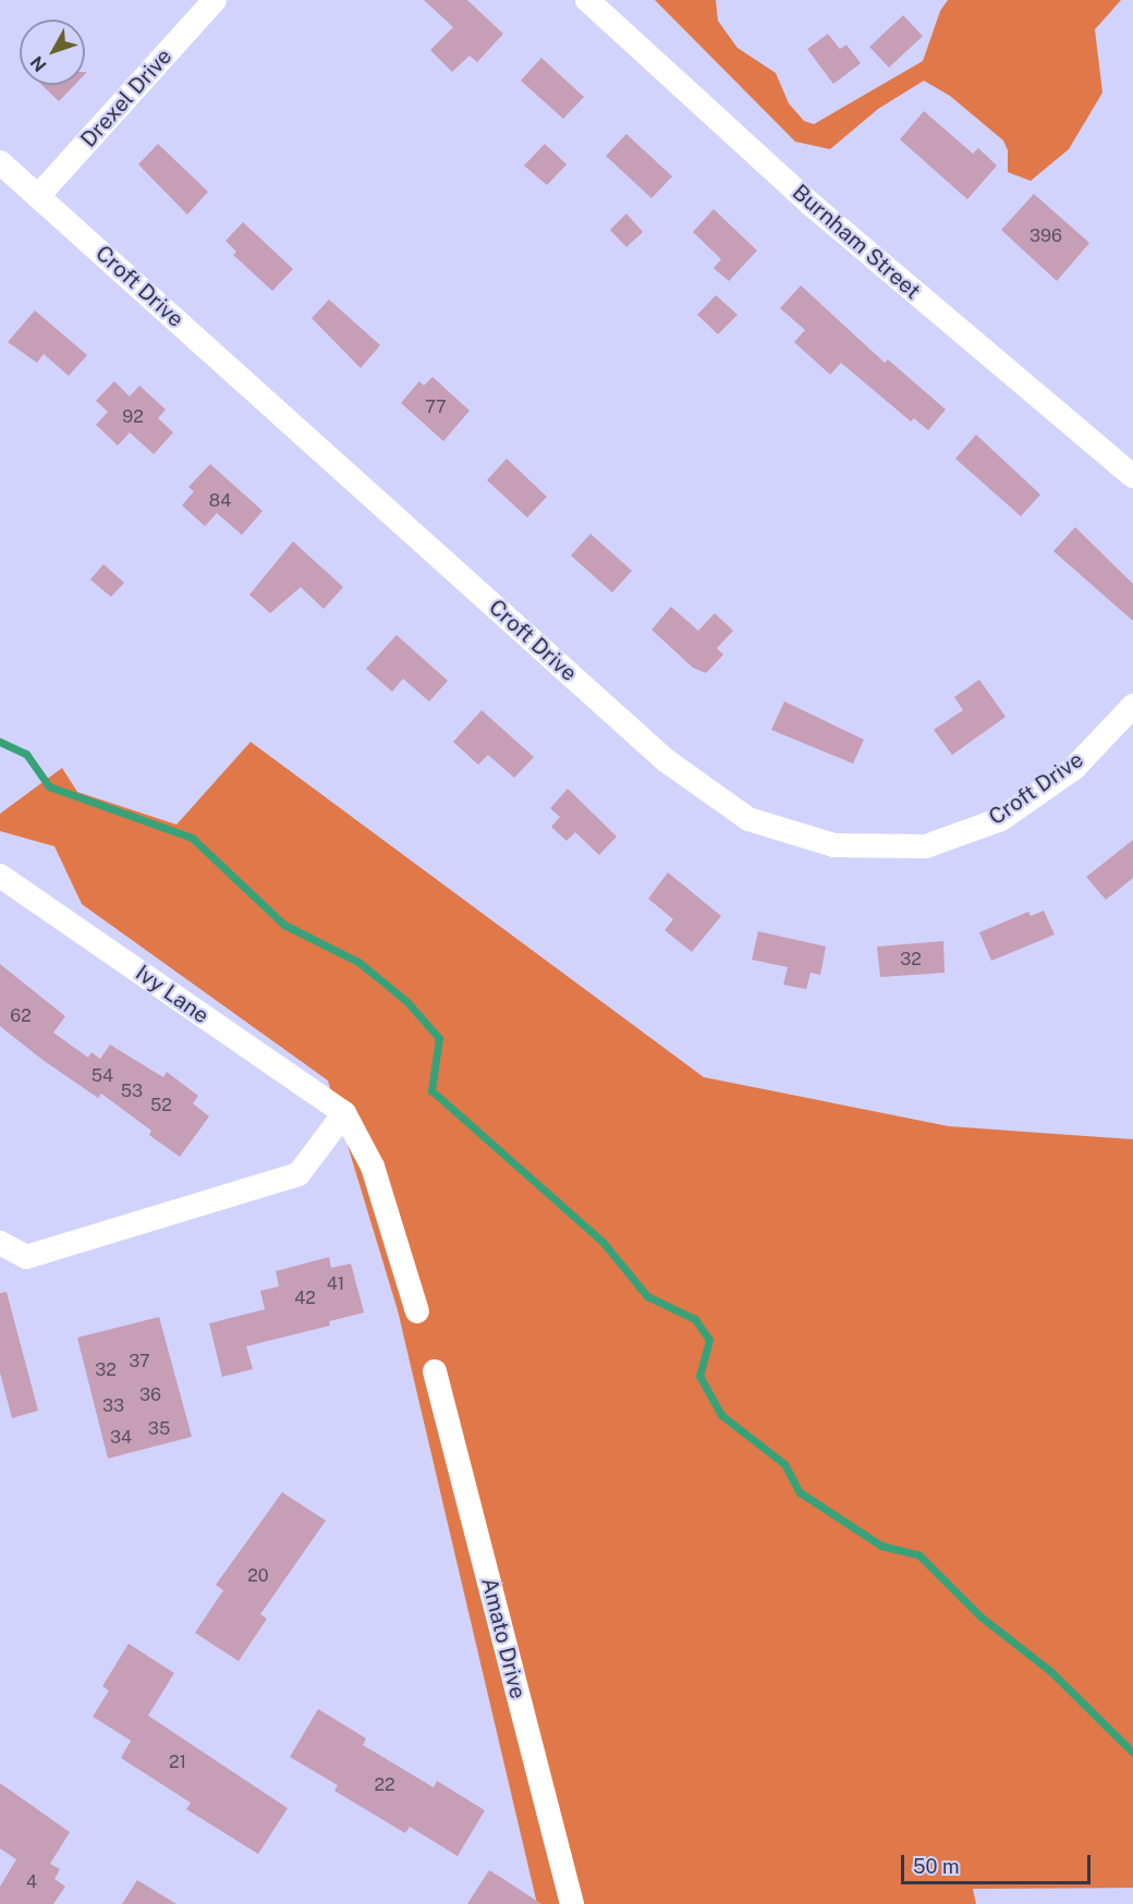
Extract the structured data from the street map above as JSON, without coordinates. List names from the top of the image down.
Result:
{
  "streets": {
    "street": [
      "Drexel Drive",
      "Burnham Street",
      "Croft Drive",
      "Ivy Lane",
      "Amato Drive"
    ]
  },
  "crossings": [
    ["Drexel Drive", "Croft Drive"]
  ],
  "house_numbers": [
    "396",
    "77",
    "92",
    "84",
    "32",
    "62",
    "54",
    "53",
    "52",
    "41",
    "42",
    "37",
    "32",
    "36",
    "33",
    "35",
    "34",
    "20",
    "21",
    "22",
    "4"
  ],
  "scale_bar": "50 m",
  "north": "bottom left"
}
